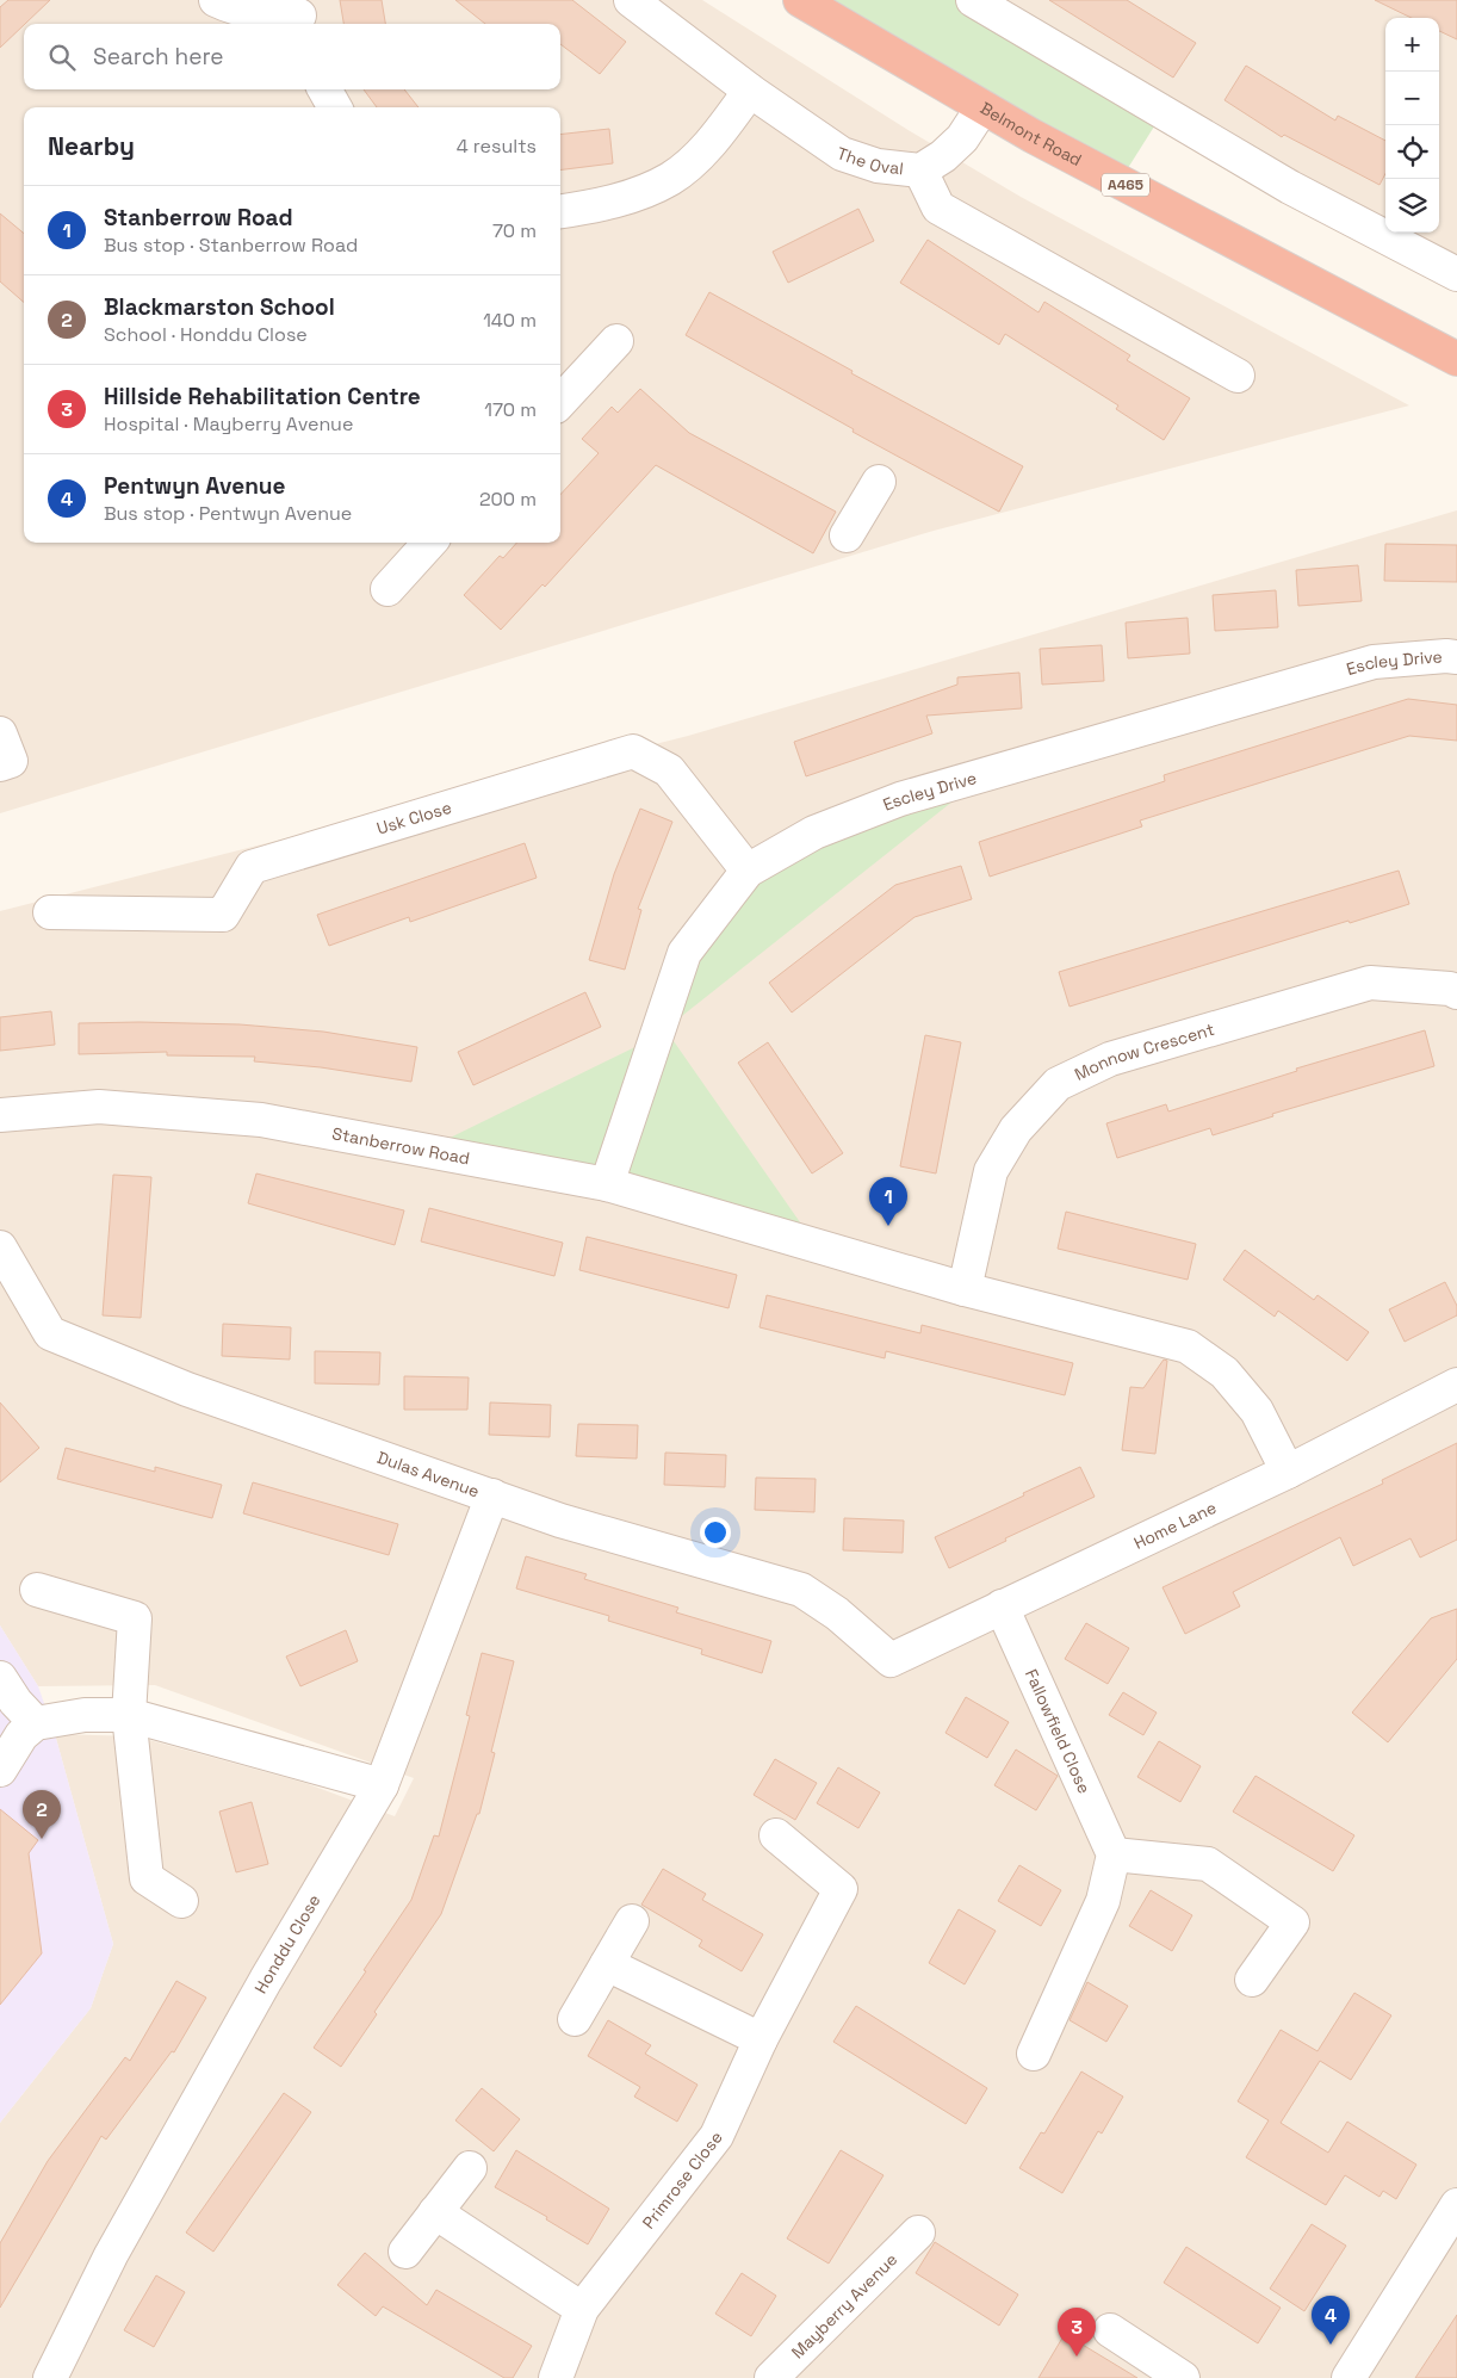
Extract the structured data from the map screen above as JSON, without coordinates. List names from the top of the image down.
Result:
{
  "streets": {
    "highway": ["Belmont Road", "A465"],
    "street": [
      "The Oval",
      "Escley Drive",
      "Usk Close",
      "Monnow Crescent",
      "Stanberrow Road",
      "Dulas Avenue",
      "Home Lane",
      "Fallowfield Close",
      "Honddu Close",
      "Primrose Close",
      "Mayberry Avenue"
    ]
  },
  "crossings": [
    ["Belmont Road", "The Oval"],
    ["Escley Drive", "Usk Close"],
    ["Escley Drive", "Stanberrow Road"],
    ["Monnow Crescent", "Stanberrow Road"],
    ["Stanberrow Road", "Home Lane"],
    ["Dulas Avenue", "Home Lane"],
    ["Dulas Avenue", "Honddu Close"],
    ["Home Lane", "Fallowfield Close"]
  ],
  "page": {
    "map_buttons": ["+", "−"],
    "search": "Search here",
    "heading": ["Nearby", "4 results"],
    "list": [
      {
        "mark": "1",
        "name": "Stanberrow Road",
        "note": "Bus stop · Stanberrow Road",
        "value": "70 m"
      },
      {
        "mark": "2",
        "name": "Blackmarston School",
        "note": "School · Honddu Close",
        "value": "140 m"
      },
      {
        "mark": "3",
        "name": "Hillside Rehabilitation Centre",
        "note": "Hospital · Mayberry Avenue",
        "value": "170 m"
      },
      {
        "mark": "4",
        "name": "Pentwyn Avenue",
        "note": "Bus stop · Pentwyn Avenue",
        "value": "200 m"
      }
    ],
    "pins": [
      "1",
      "2",
      "4",
      "3"
    ]
  }
}
